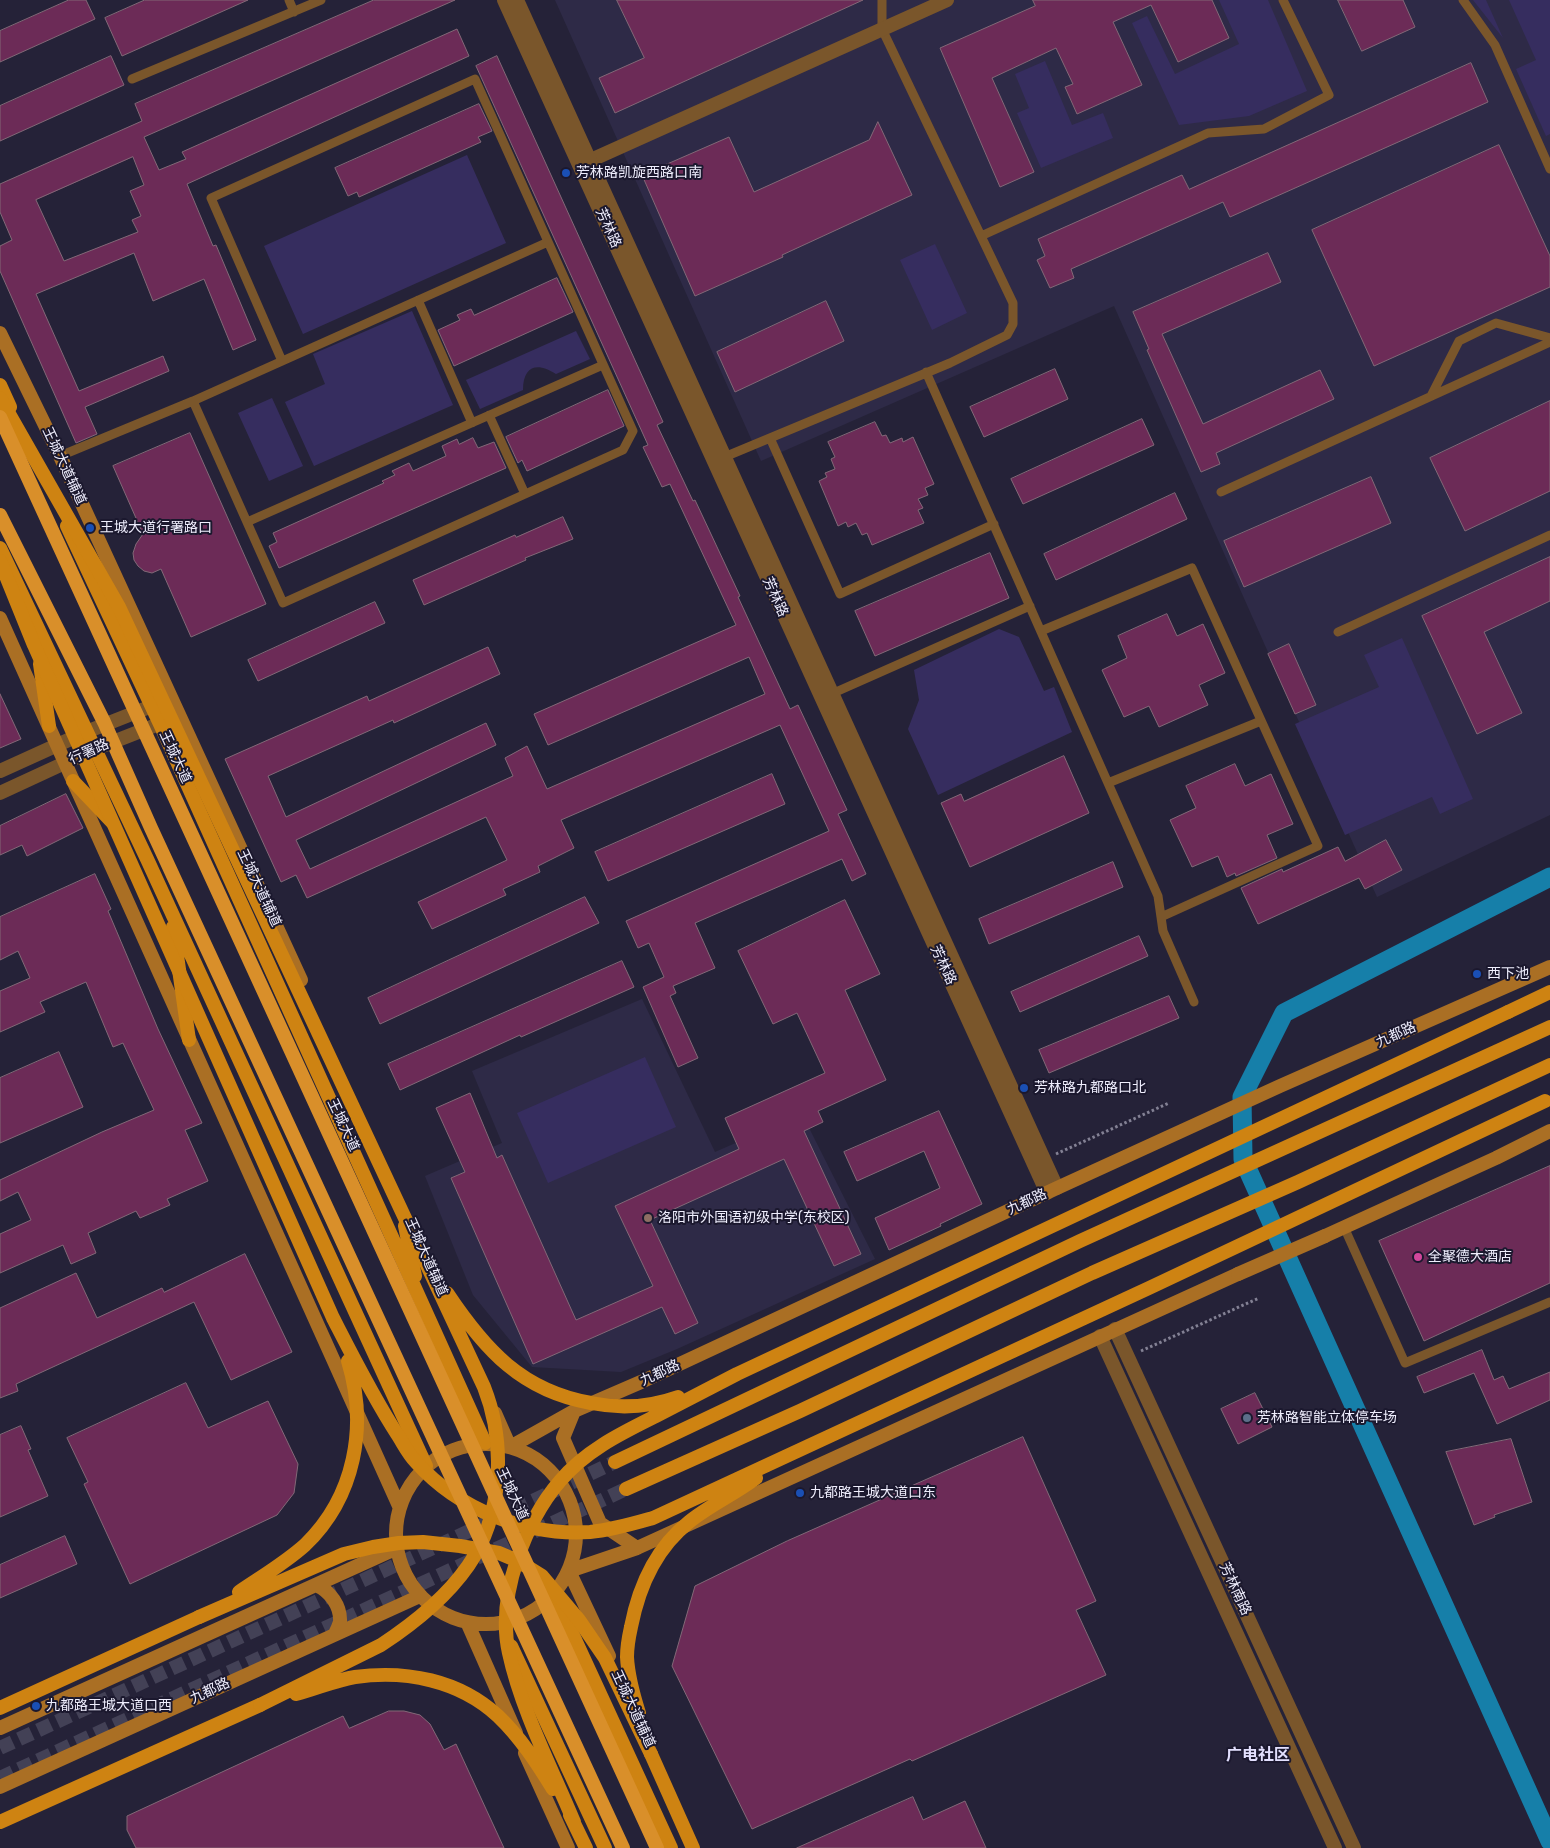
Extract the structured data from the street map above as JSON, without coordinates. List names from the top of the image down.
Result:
{
  "streets": {
    "highway": ["王城大道"],
    "main road": ["王城大道辅道", "九都路"],
    "street": ["芳林路", "行署路", "芳林南路"]
  },
  "crossings": [
    ["芳林路", "九都路"],
    ["王城大道辅道", "行署路"],
    ["王城大道辅道", "九都路"],
    ["行署路", "王城大道"]
  ],
  "districts": ["广电社区"],
  "places": [
    "芳林路凯旋西路口南",
    "王城大道行署路口",
    "西下池",
    "芳林路九都路口北",
    "洛阳市外国语初级中学(东校区)",
    "全聚德大酒店",
    "芳林路智能立体停车场",
    "九都路王城大道口东",
    "九都路王城大道口西"
  ]
}
